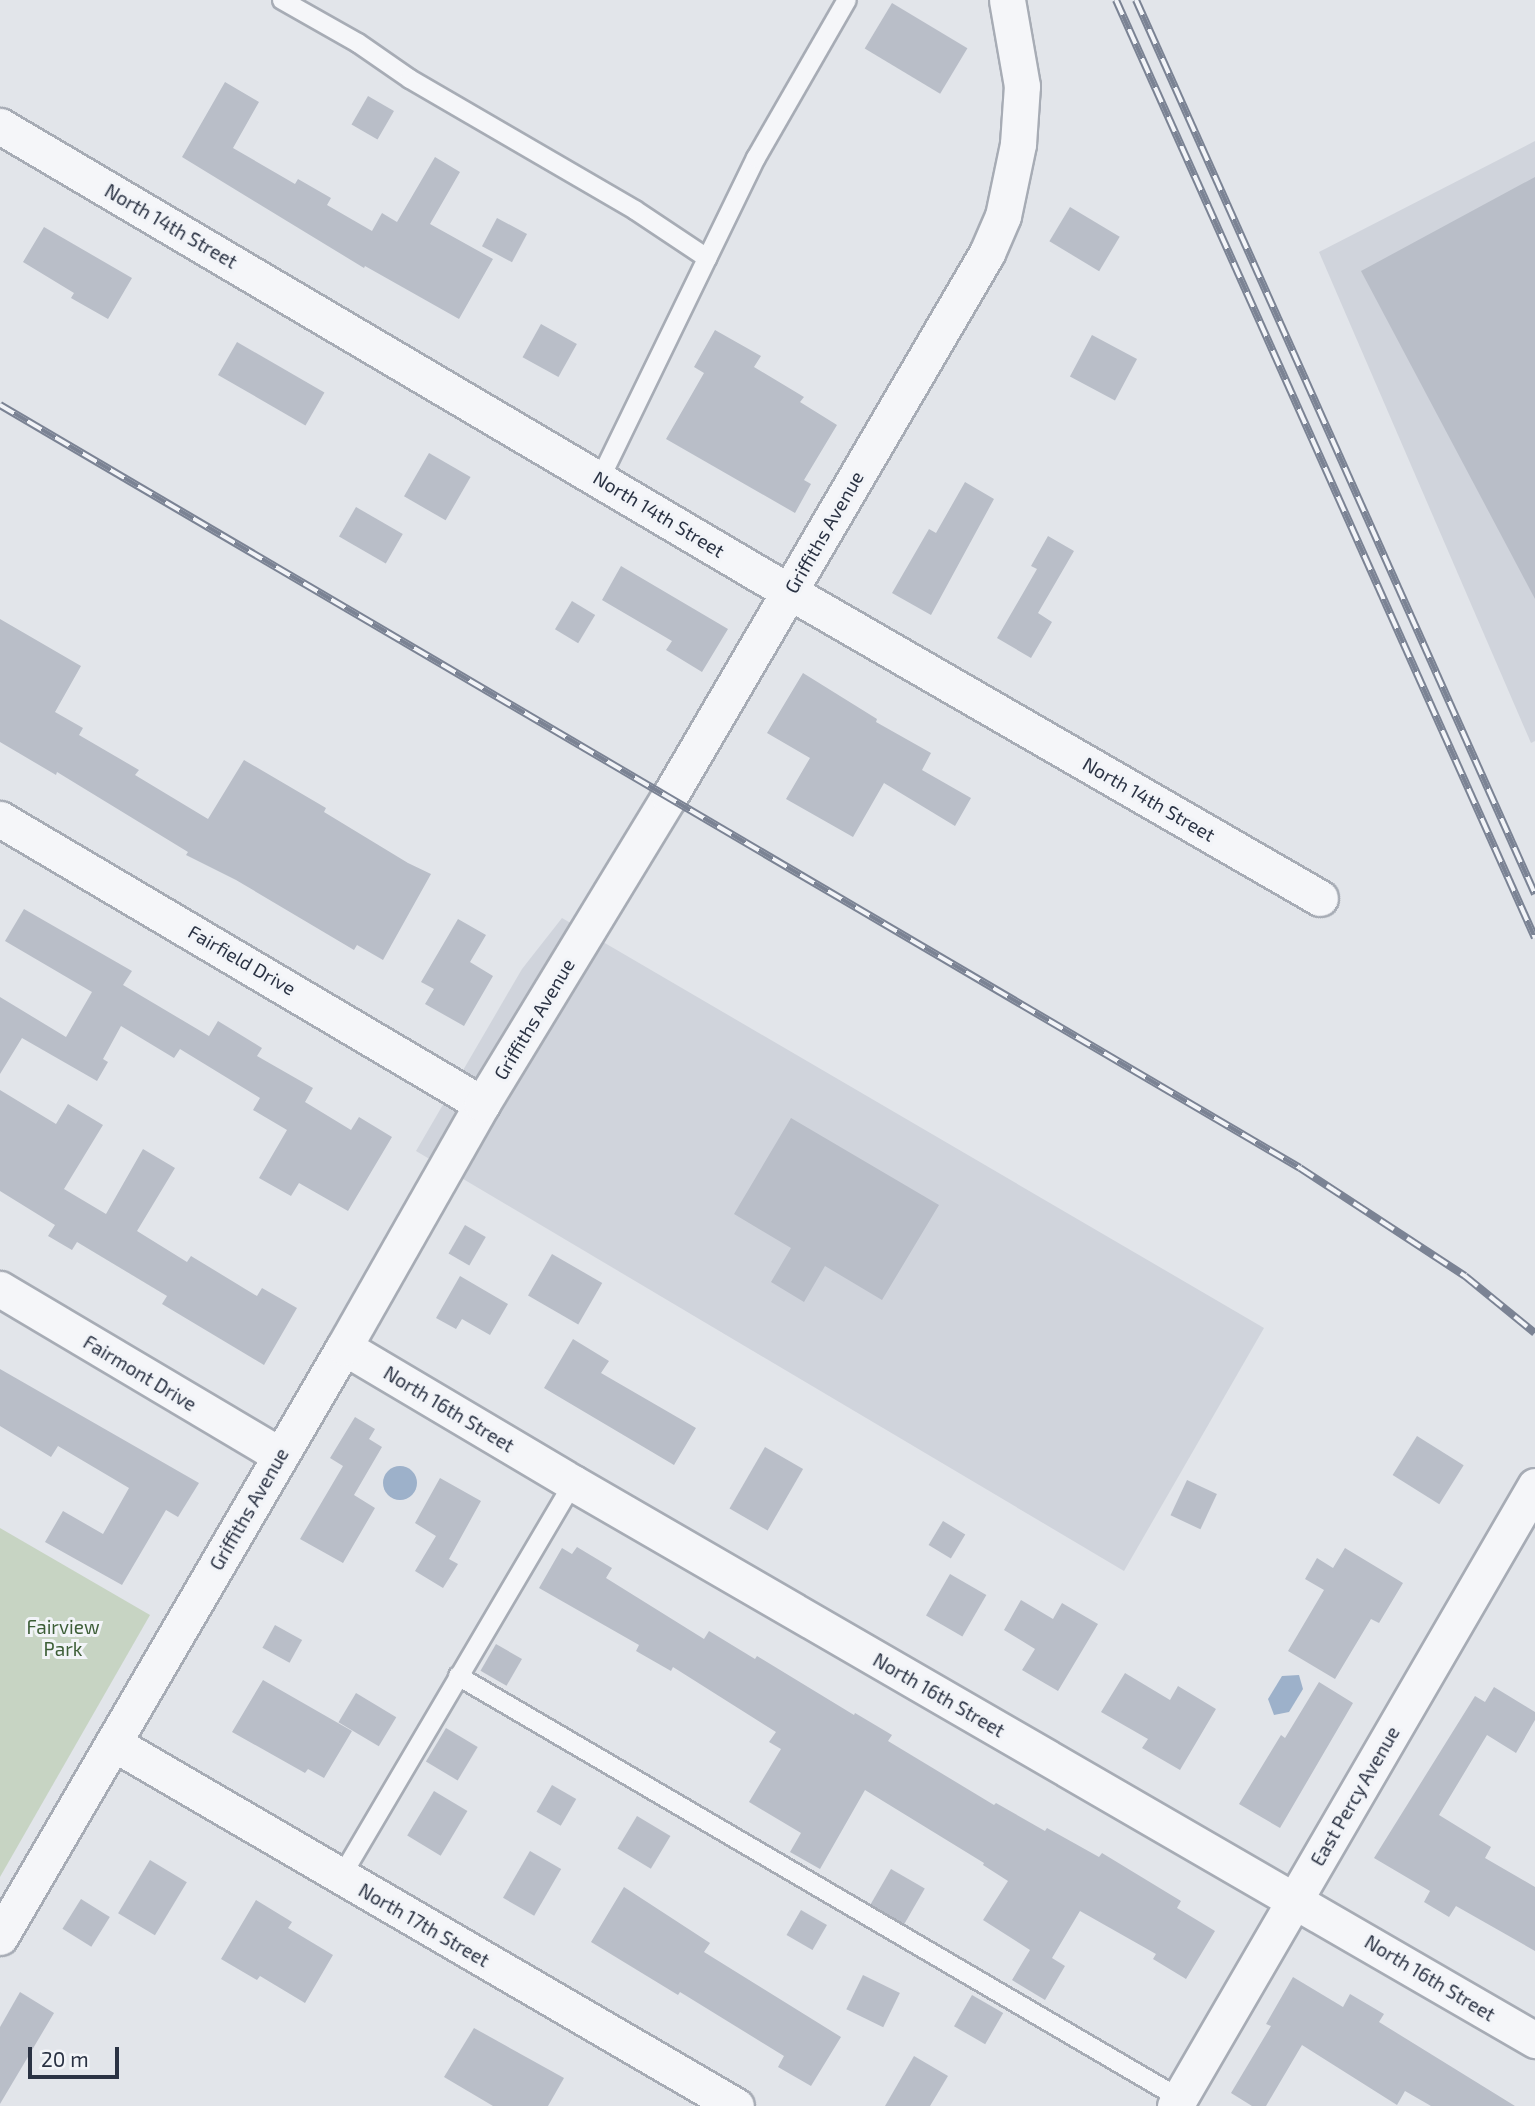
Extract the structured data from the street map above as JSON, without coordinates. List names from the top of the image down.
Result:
{
  "streets": {
    "street": [
      "North 14th Street",
      "Griffiths Avenue",
      "Fairfield Drive",
      "Fairmont Drive",
      "North 16th Street",
      "East Percy Avenue",
      "North 17th Street"
    ]
  },
  "crossings": [
    ["North 14th Street", "Griffiths Avenue"],
    ["Griffiths Avenue", "Fairfield Drive"],
    ["Griffiths Avenue", "Fairmont Drive"],
    ["Griffiths Avenue", "North 16th Street"],
    ["Griffiths Avenue", "North 17th Street"],
    ["North 16th Street", "East Percy Avenue"]
  ],
  "parks": ["Fairview Park"],
  "scale_bar": "20 m"
}
